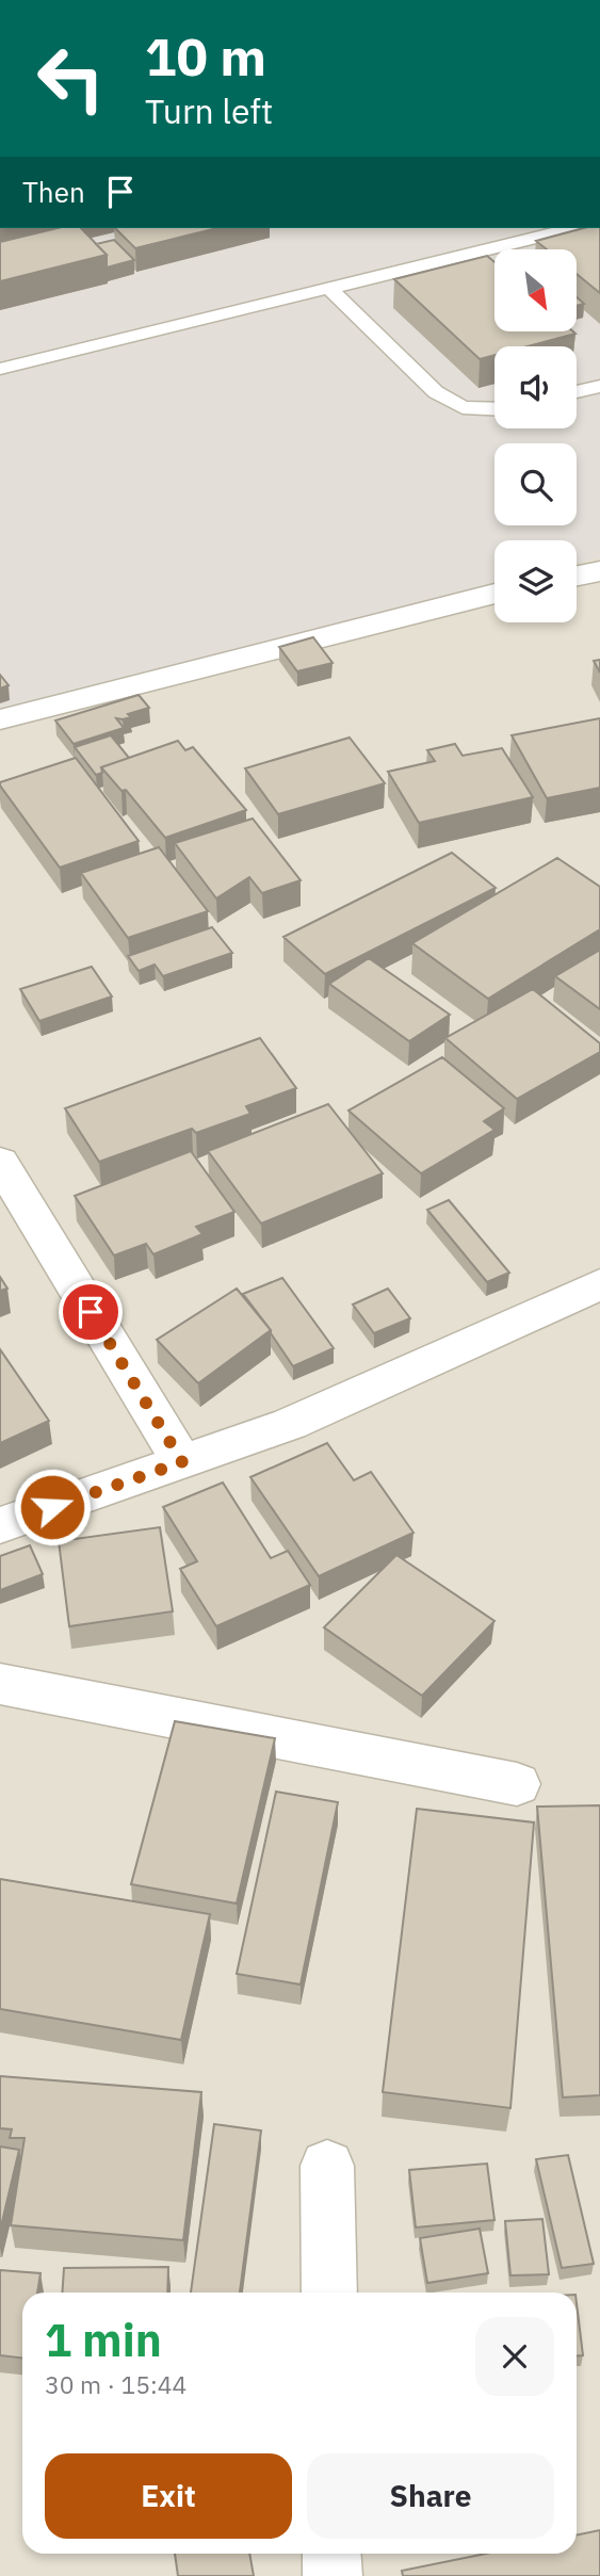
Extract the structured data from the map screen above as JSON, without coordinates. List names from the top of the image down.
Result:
{
  "north": "bottom right",
  "page": {
    "turn": ["10 m", "Turn left"],
    "then": "Then",
    "heading": ["1 min", "30 m · 15:44"],
    "buttons": ["Exit", "Share"]
  }
}
